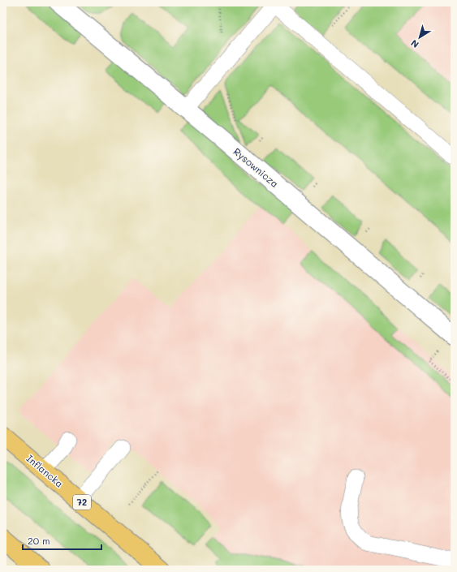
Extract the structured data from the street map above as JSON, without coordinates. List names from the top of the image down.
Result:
{
  "streets": {
    "main road": ["Inflancka", "72"],
    "street": ["Rysownicza"]
  },
  "scale_bar": "20 m",
  "north": "bottom left"
}
